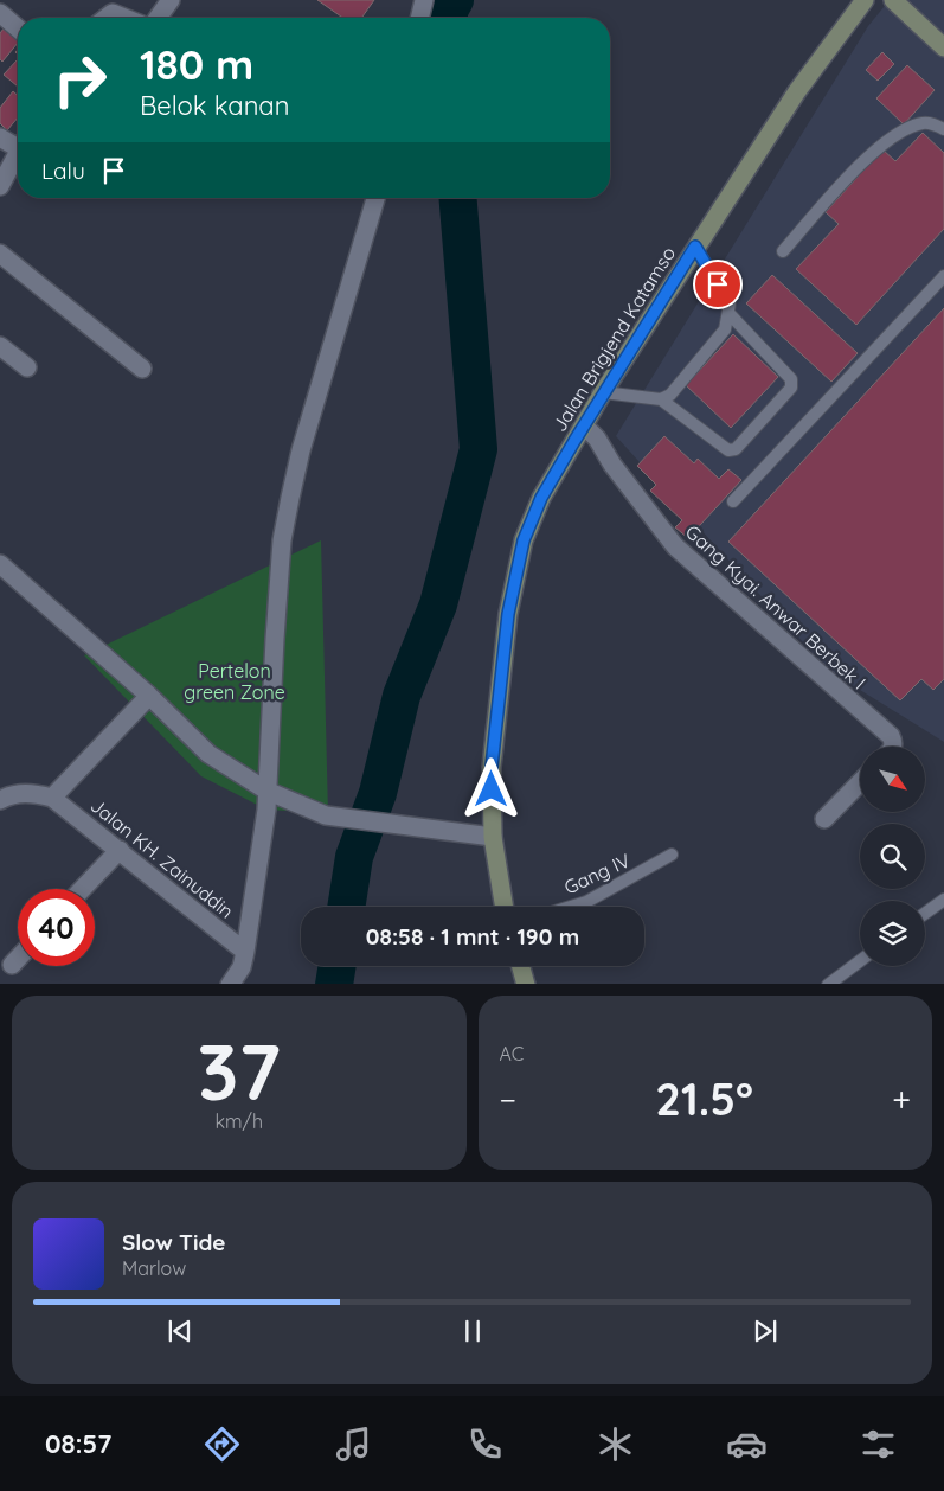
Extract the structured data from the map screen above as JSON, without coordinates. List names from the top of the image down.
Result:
{
  "streets": {
    "street": ["Jalan Brigjend Katamso", "Gang Kyai. Anwar Berbek I", "Jalan KH. Zainuddin"],
    "lane": ["Gang IV"]
  },
  "crossings": [
    ["Jalan Brigjend Katamso", "Gang Kyai. Anwar Berbek I"]
  ],
  "parks": ["Pertelon green Zone"],
  "north": "bottom right",
  "page": {
    "turn": ["180 m", "Belok kanan"],
    "then": "Lalu",
    "limit": "40",
    "trip": "08:58 · 1 mnt · 190 m",
    "tile": [
      ["37", "km/h"],
      "AC"
    ],
    "heat": ["−", "21.5°", "+"],
    "song": ["Slow Tide", "Marlow"],
    "tabs": "08:57"
  }
}
